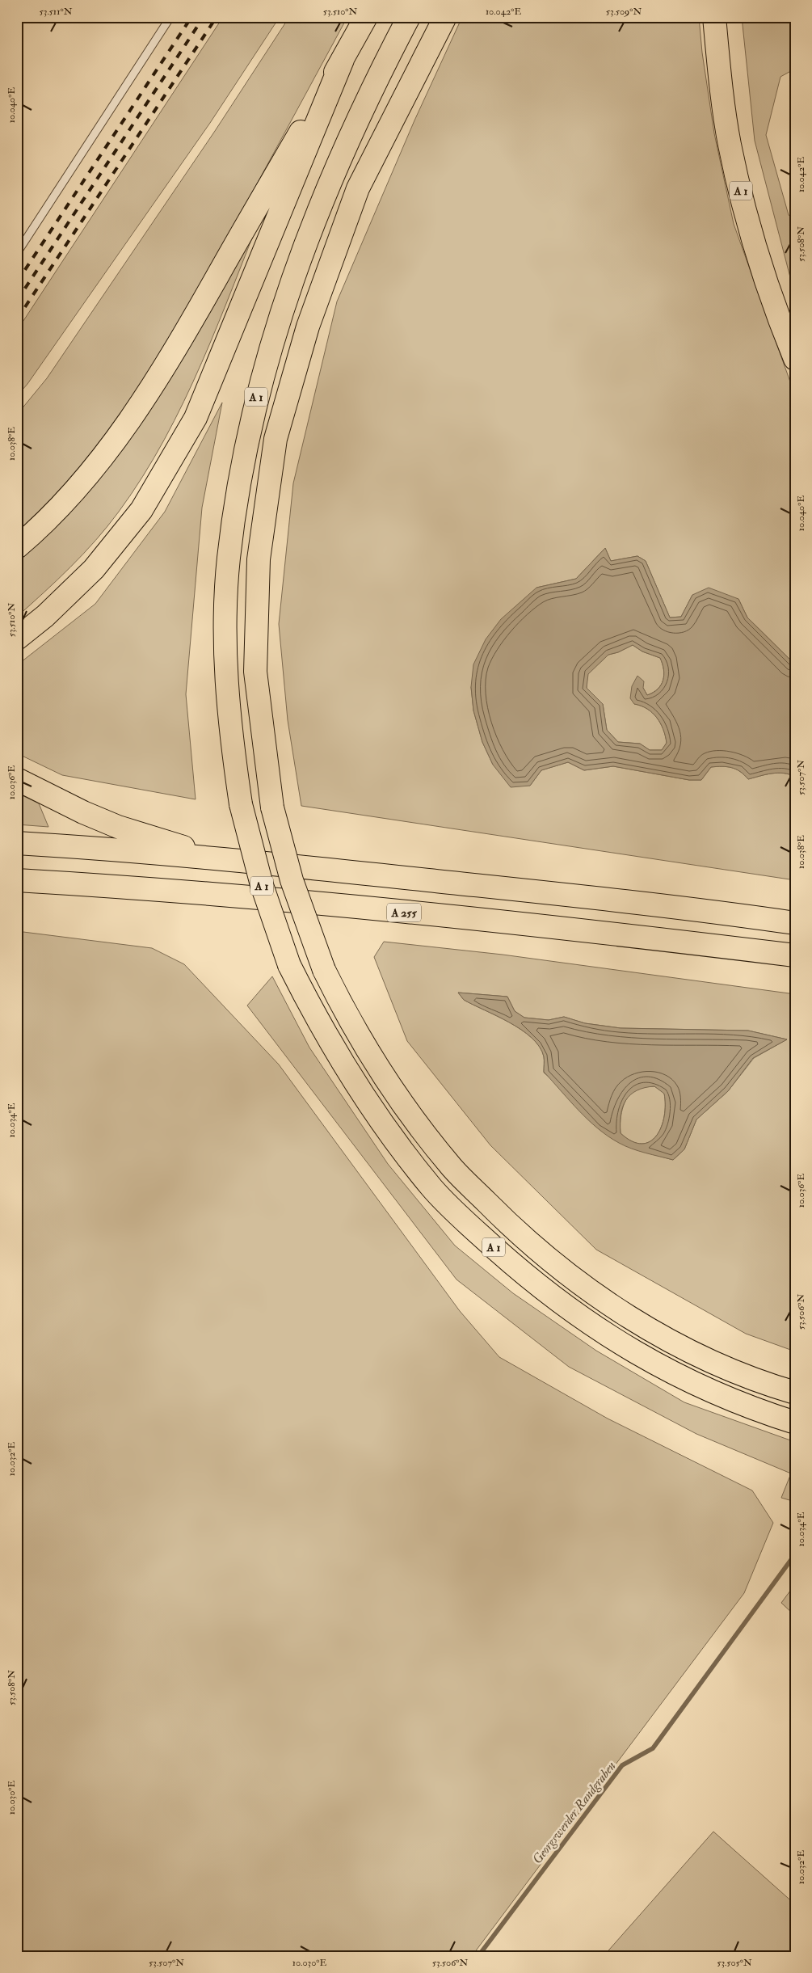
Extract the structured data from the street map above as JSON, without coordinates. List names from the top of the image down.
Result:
{
  "streets": {
    "highway": ["A 1", "A 255"]
  },
  "water": ["Georgswerder Randgraben"],
  "coordinates": [
    "53.511°N",
    "53.510°N",
    "10.042°E",
    "53.509°N",
    "10.040°E",
    "53.508°N",
    "10.038°E",
    "53.507°N",
    "10.036°E",
    "10.034°E",
    "53.506°N",
    "10.032°E",
    "10.030°E",
    "53.505°N"
  ]
}
